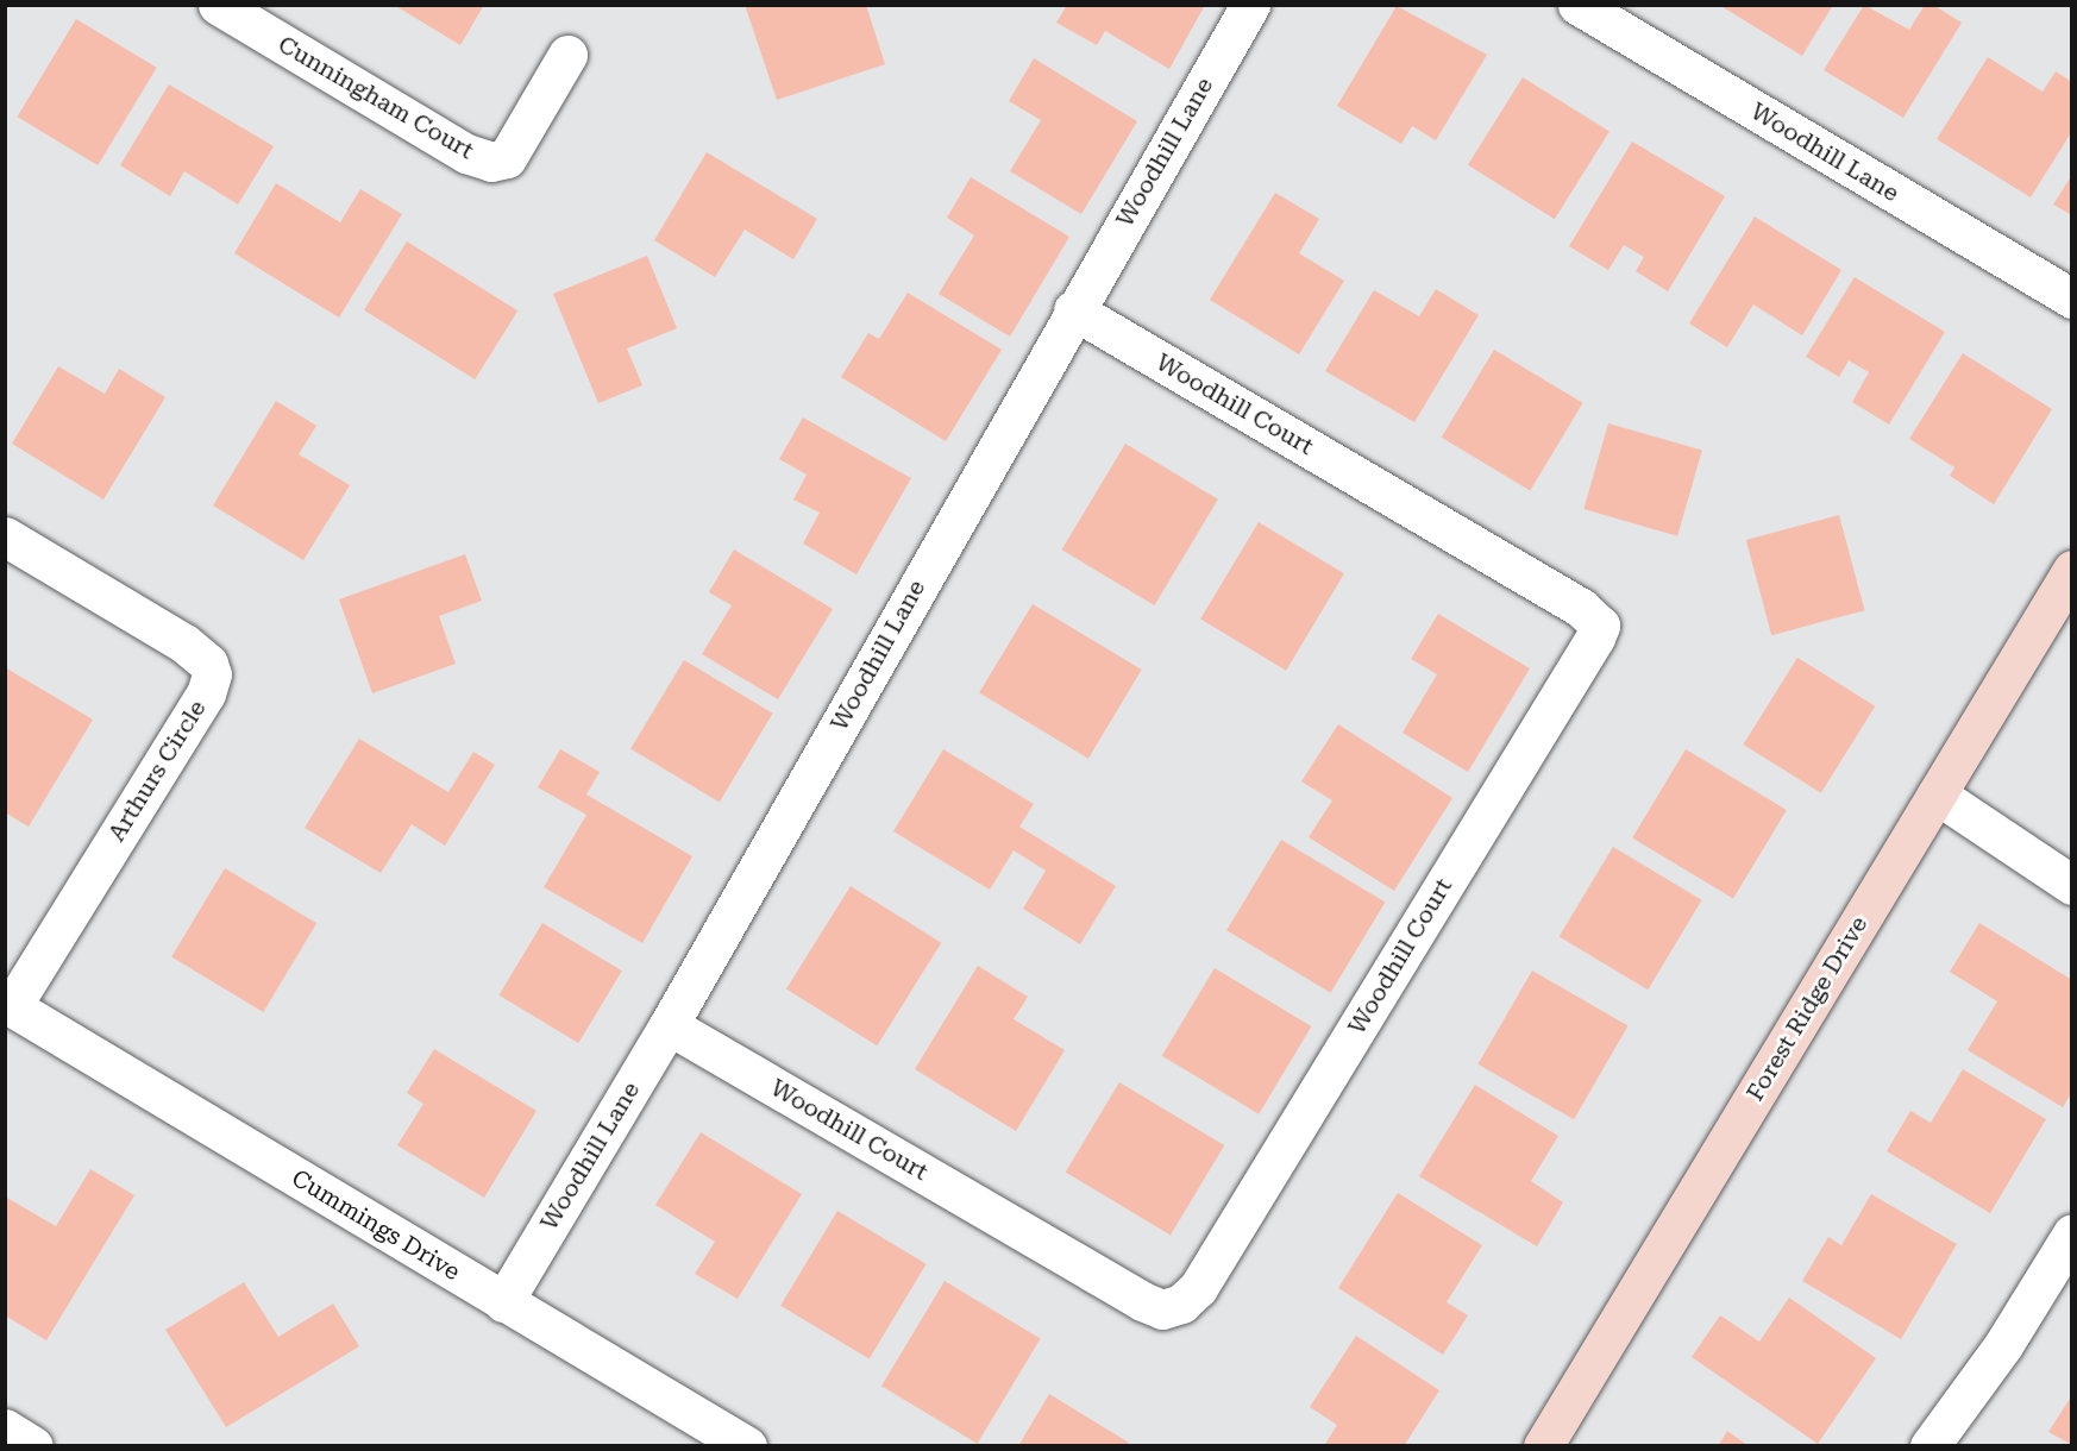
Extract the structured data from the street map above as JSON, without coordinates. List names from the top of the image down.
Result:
{
  "streets": {
    "main road": ["Forest Ridge Drive"],
    "street": [
      "Cunningham Court",
      "Woodhill Lane",
      "Woodhill Court",
      "Arthurs Circle",
      "Cummings Drive"
    ]
  },
  "crossings": [
    ["Woodhill Lane", "Woodhill Court"],
    ["Woodhill Lane", "Cummings Drive"],
    ["Arthurs Circle", "Cummings Drive"]
  ]
}
